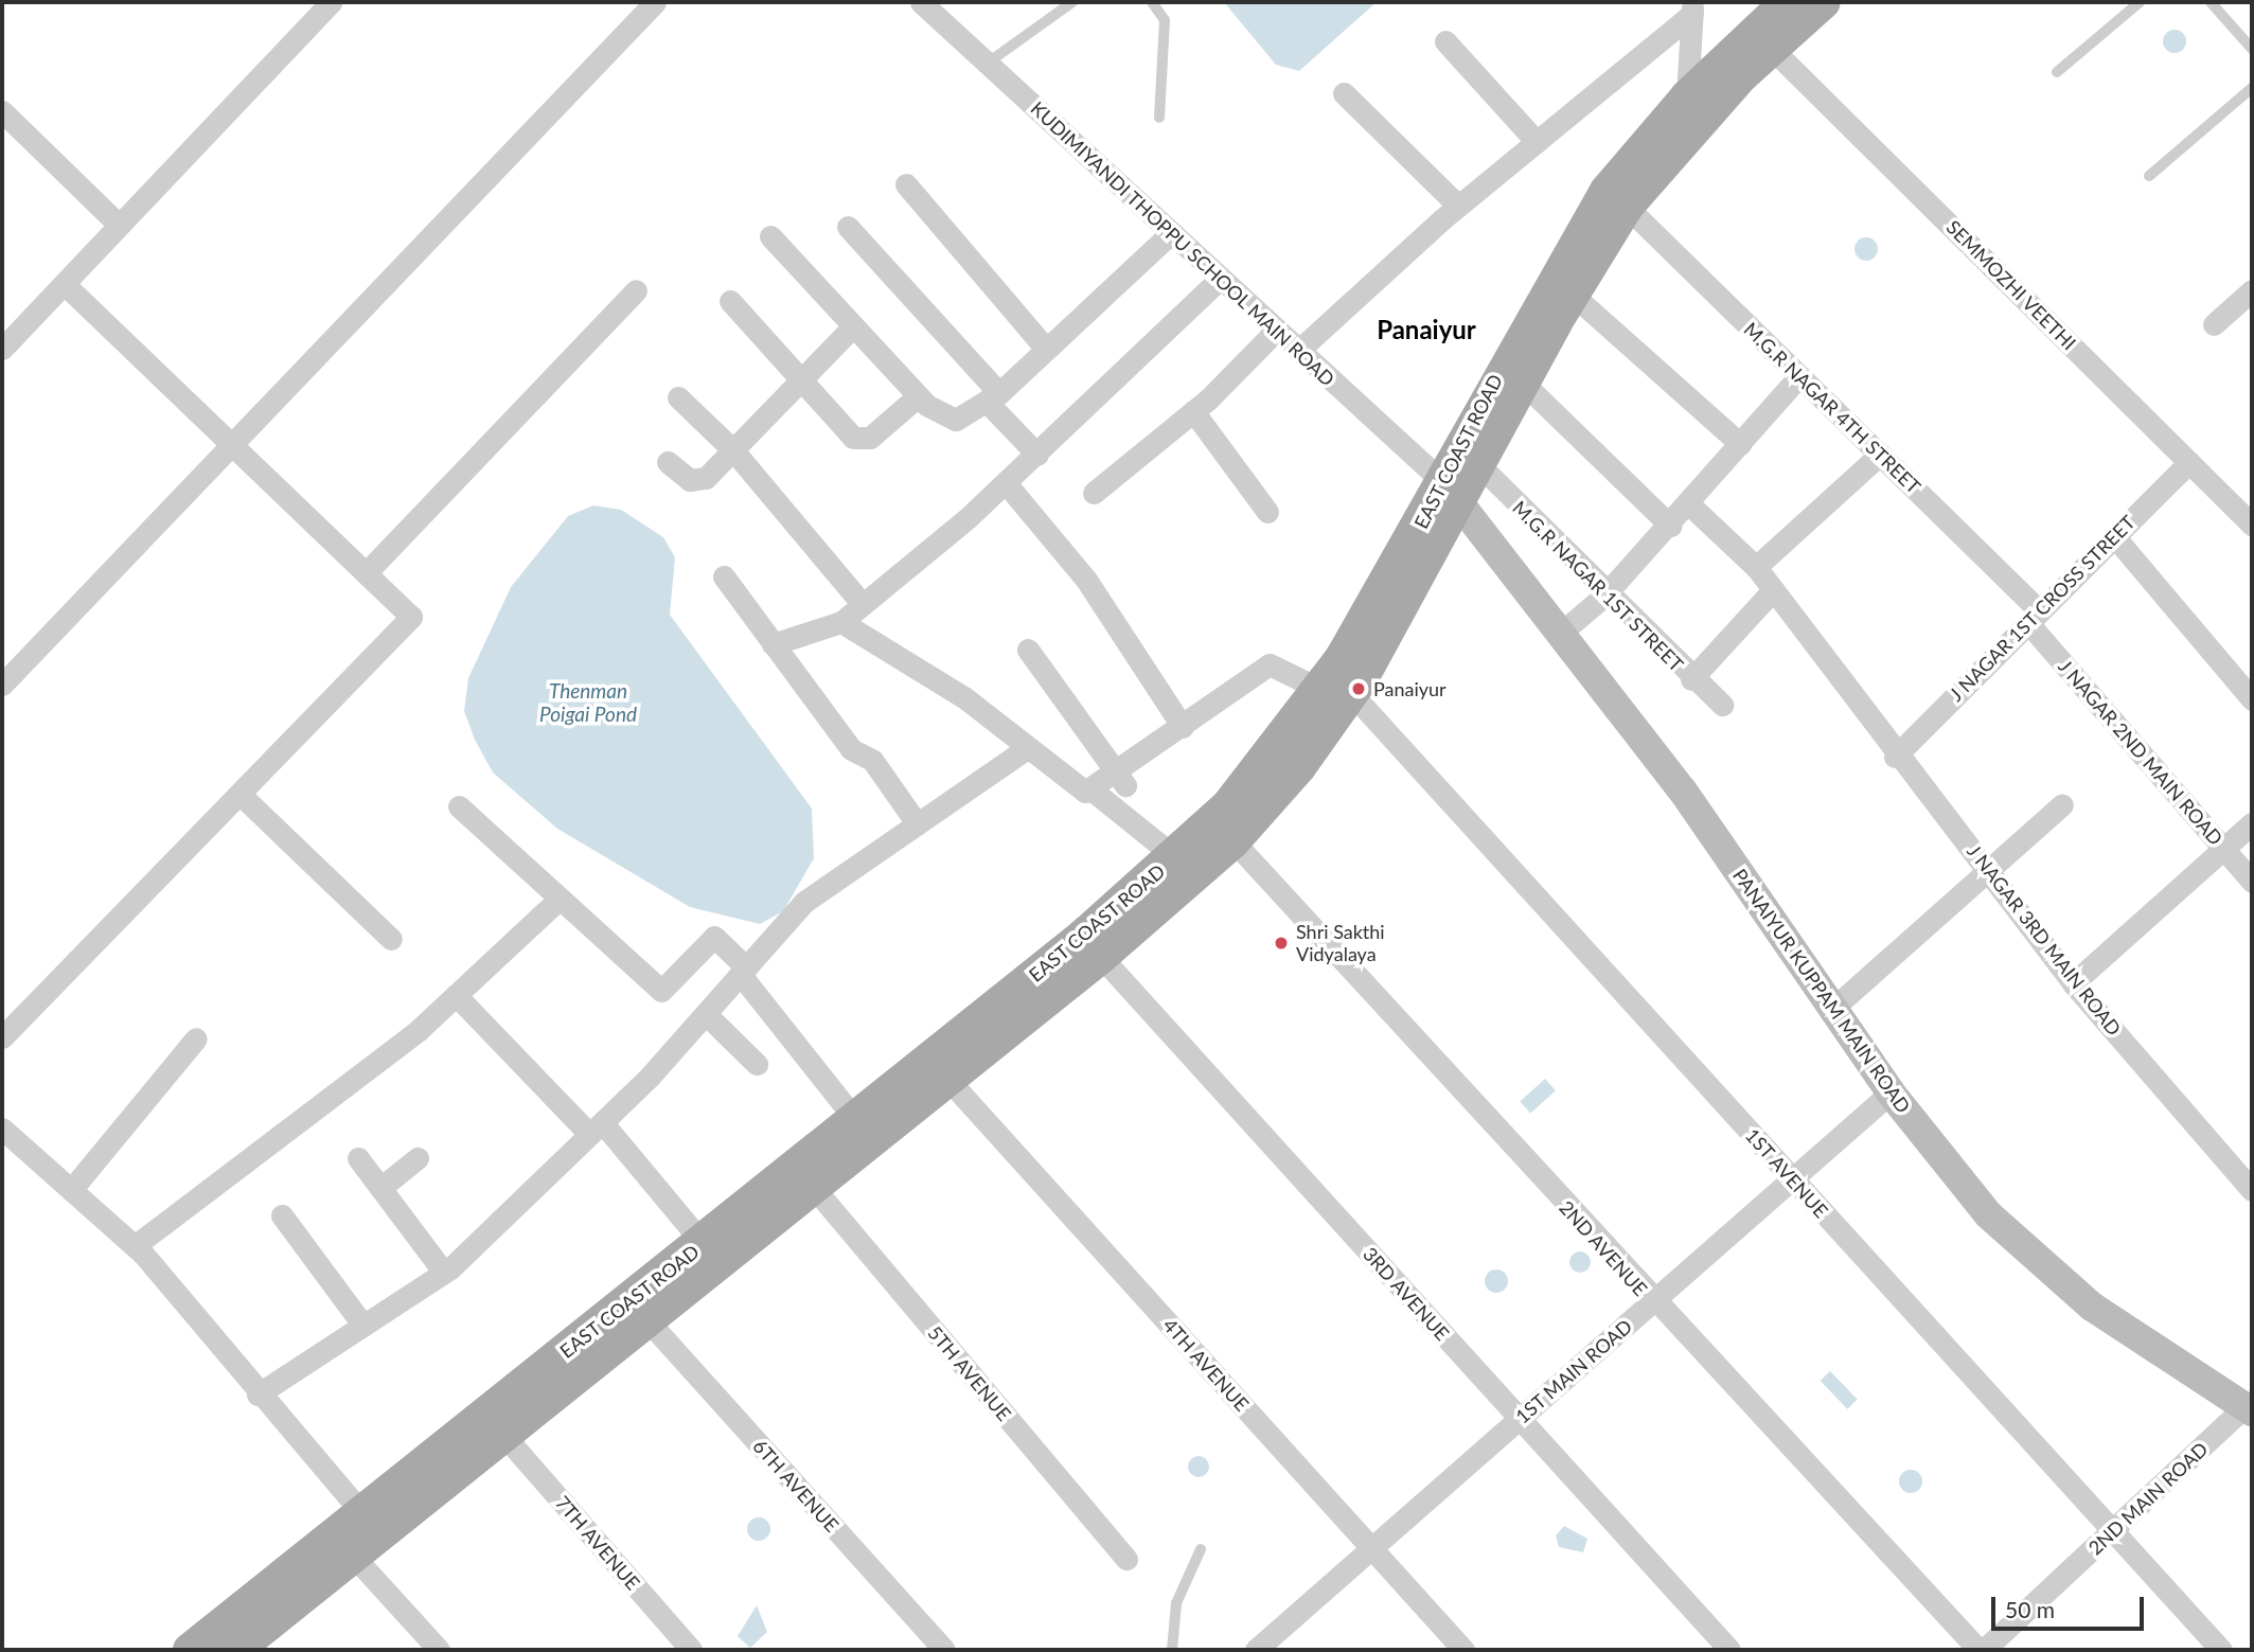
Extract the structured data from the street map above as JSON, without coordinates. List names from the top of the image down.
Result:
{
  "streets": {
    "main road": ["EAST COAST ROAD"],
    "street": [
      "KUDIMIYANDI THOPPU SCHOOL MAIN ROAD",
      "SEMMOZHI VEETHI",
      "M.G.R NAGAR 4TH STREET",
      "M.G.R NAGAR 1ST STREET",
      "J NAGAR 1ST CROSS STREET",
      "J NAGAR 2ND MAIN ROAD",
      "J NAGAR 3RD MAIN ROAD",
      "PANAIYUR KUPPAM MAIN ROAD",
      "1ST AVENUE",
      "2ND AVENUE",
      "3RD AVENUE",
      "4TH AVENUE",
      "1ST MAIN ROAD",
      "5TH AVENUE",
      "6TH AVENUE",
      "2ND MAIN ROAD",
      "7TH AVENUE"
    ]
  },
  "crossings": [
    ["KUDIMIYANDI THOPPU SCHOOL MAIN ROAD", "EAST COAST ROAD"],
    ["KUDIMIYANDI THOPPU SCHOOL MAIN ROAD", "PANAIYUR KUPPAM MAIN ROAD"],
    ["SEMMOZHI VEETHI", "EAST COAST ROAD"],
    ["SEMMOZHI VEETHI", "J NAGAR 1ST CROSS STREET"],
    ["M.G.R NAGAR 4TH STREET", "EAST COAST ROAD"],
    ["M.G.R NAGAR 4TH STREET", "J NAGAR 1ST CROSS STREET"],
    ["M.G.R NAGAR 4TH STREET", "J NAGAR 2ND MAIN ROAD"],
    ["EAST COAST ROAD", "M.G.R NAGAR 1ST STREET"],
    ["EAST COAST ROAD", "PANAIYUR KUPPAM MAIN ROAD"],
    ["EAST COAST ROAD", "1ST AVENUE"],
    ["EAST COAST ROAD", "2ND AVENUE"],
    ["EAST COAST ROAD", "3RD AVENUE"],
    ["EAST COAST ROAD", "4TH AVENUE"],
    ["EAST COAST ROAD", "5TH AVENUE"],
    ["EAST COAST ROAD", "6TH AVENUE"],
    ["EAST COAST ROAD", "7TH AVENUE"],
    ["J NAGAR 1ST CROSS STREET", "J NAGAR 2ND MAIN ROAD"],
    ["J NAGAR 1ST CROSS STREET", "J NAGAR 3RD MAIN ROAD"],
    ["PANAIYUR KUPPAM MAIN ROAD", "1ST MAIN ROAD"],
    ["PANAIYUR KUPPAM MAIN ROAD", "2ND MAIN ROAD"],
    ["1ST AVENUE", "1ST MAIN ROAD"],
    ["1ST AVENUE", "2ND MAIN ROAD"],
    ["2ND AVENUE", "1ST MAIN ROAD"],
    ["2ND AVENUE", "2ND MAIN ROAD"],
    ["3RD AVENUE", "1ST MAIN ROAD"],
    ["4TH AVENUE", "1ST MAIN ROAD"]
  ],
  "districts": ["Panaiyur"],
  "water": ["Thenman Poigai Pond"],
  "places": ["Panaiyur", "Shri Sakthi Vidyalaya"],
  "scale_bar": "50 m"
}
